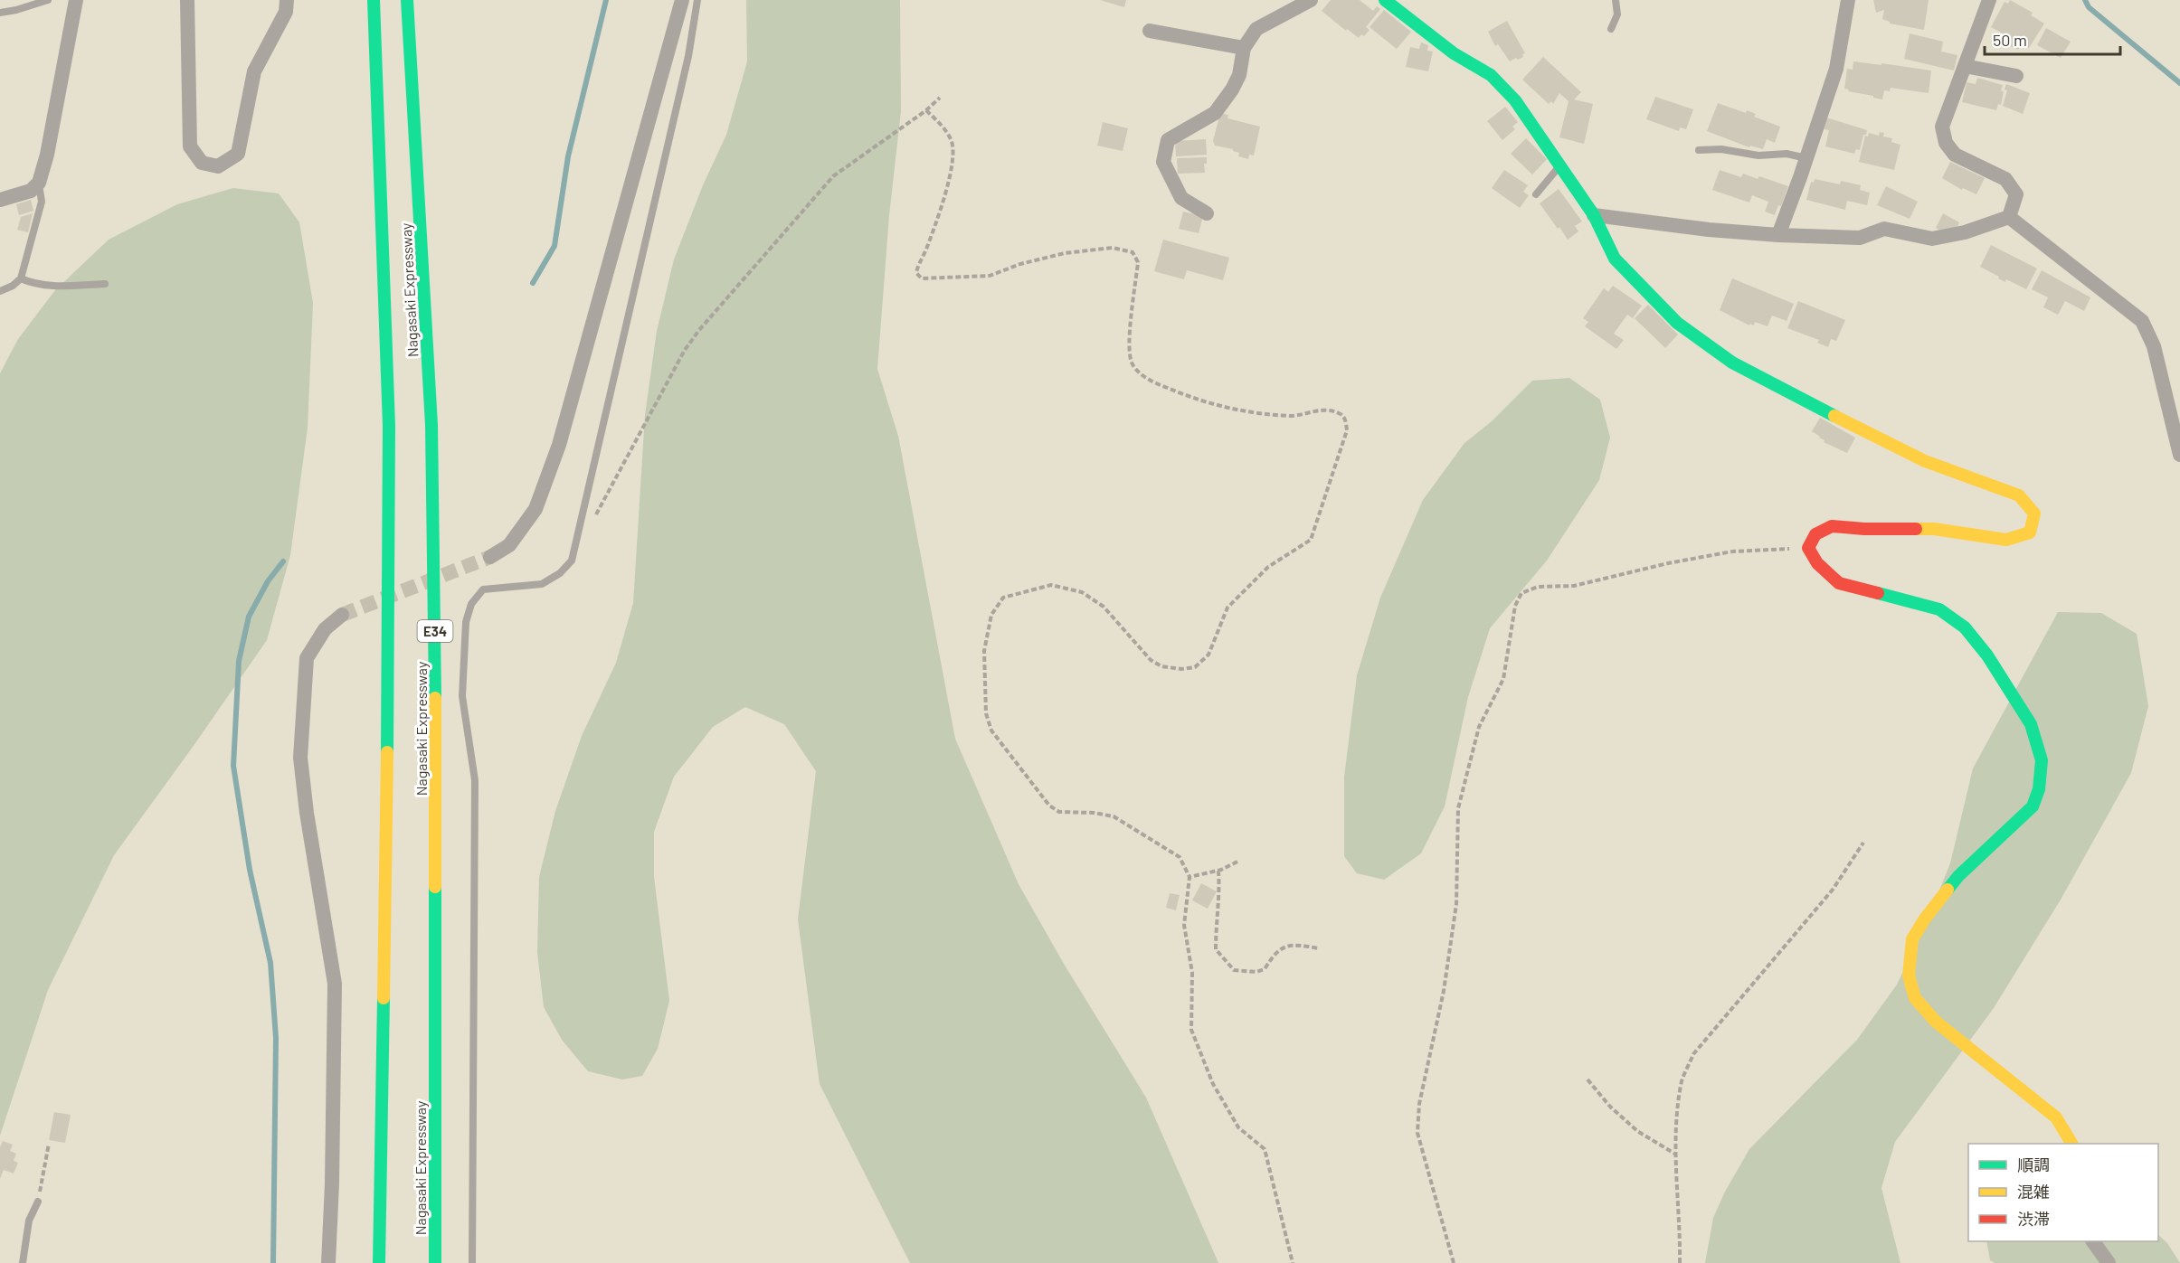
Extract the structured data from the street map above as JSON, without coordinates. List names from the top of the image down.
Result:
{
  "streets": {
    "main road": ["Nagasaki Expressway", "E34"]
  },
  "legend": ["順調", "混雑", "渋滞"],
  "scale_bar": "50 m"
}
